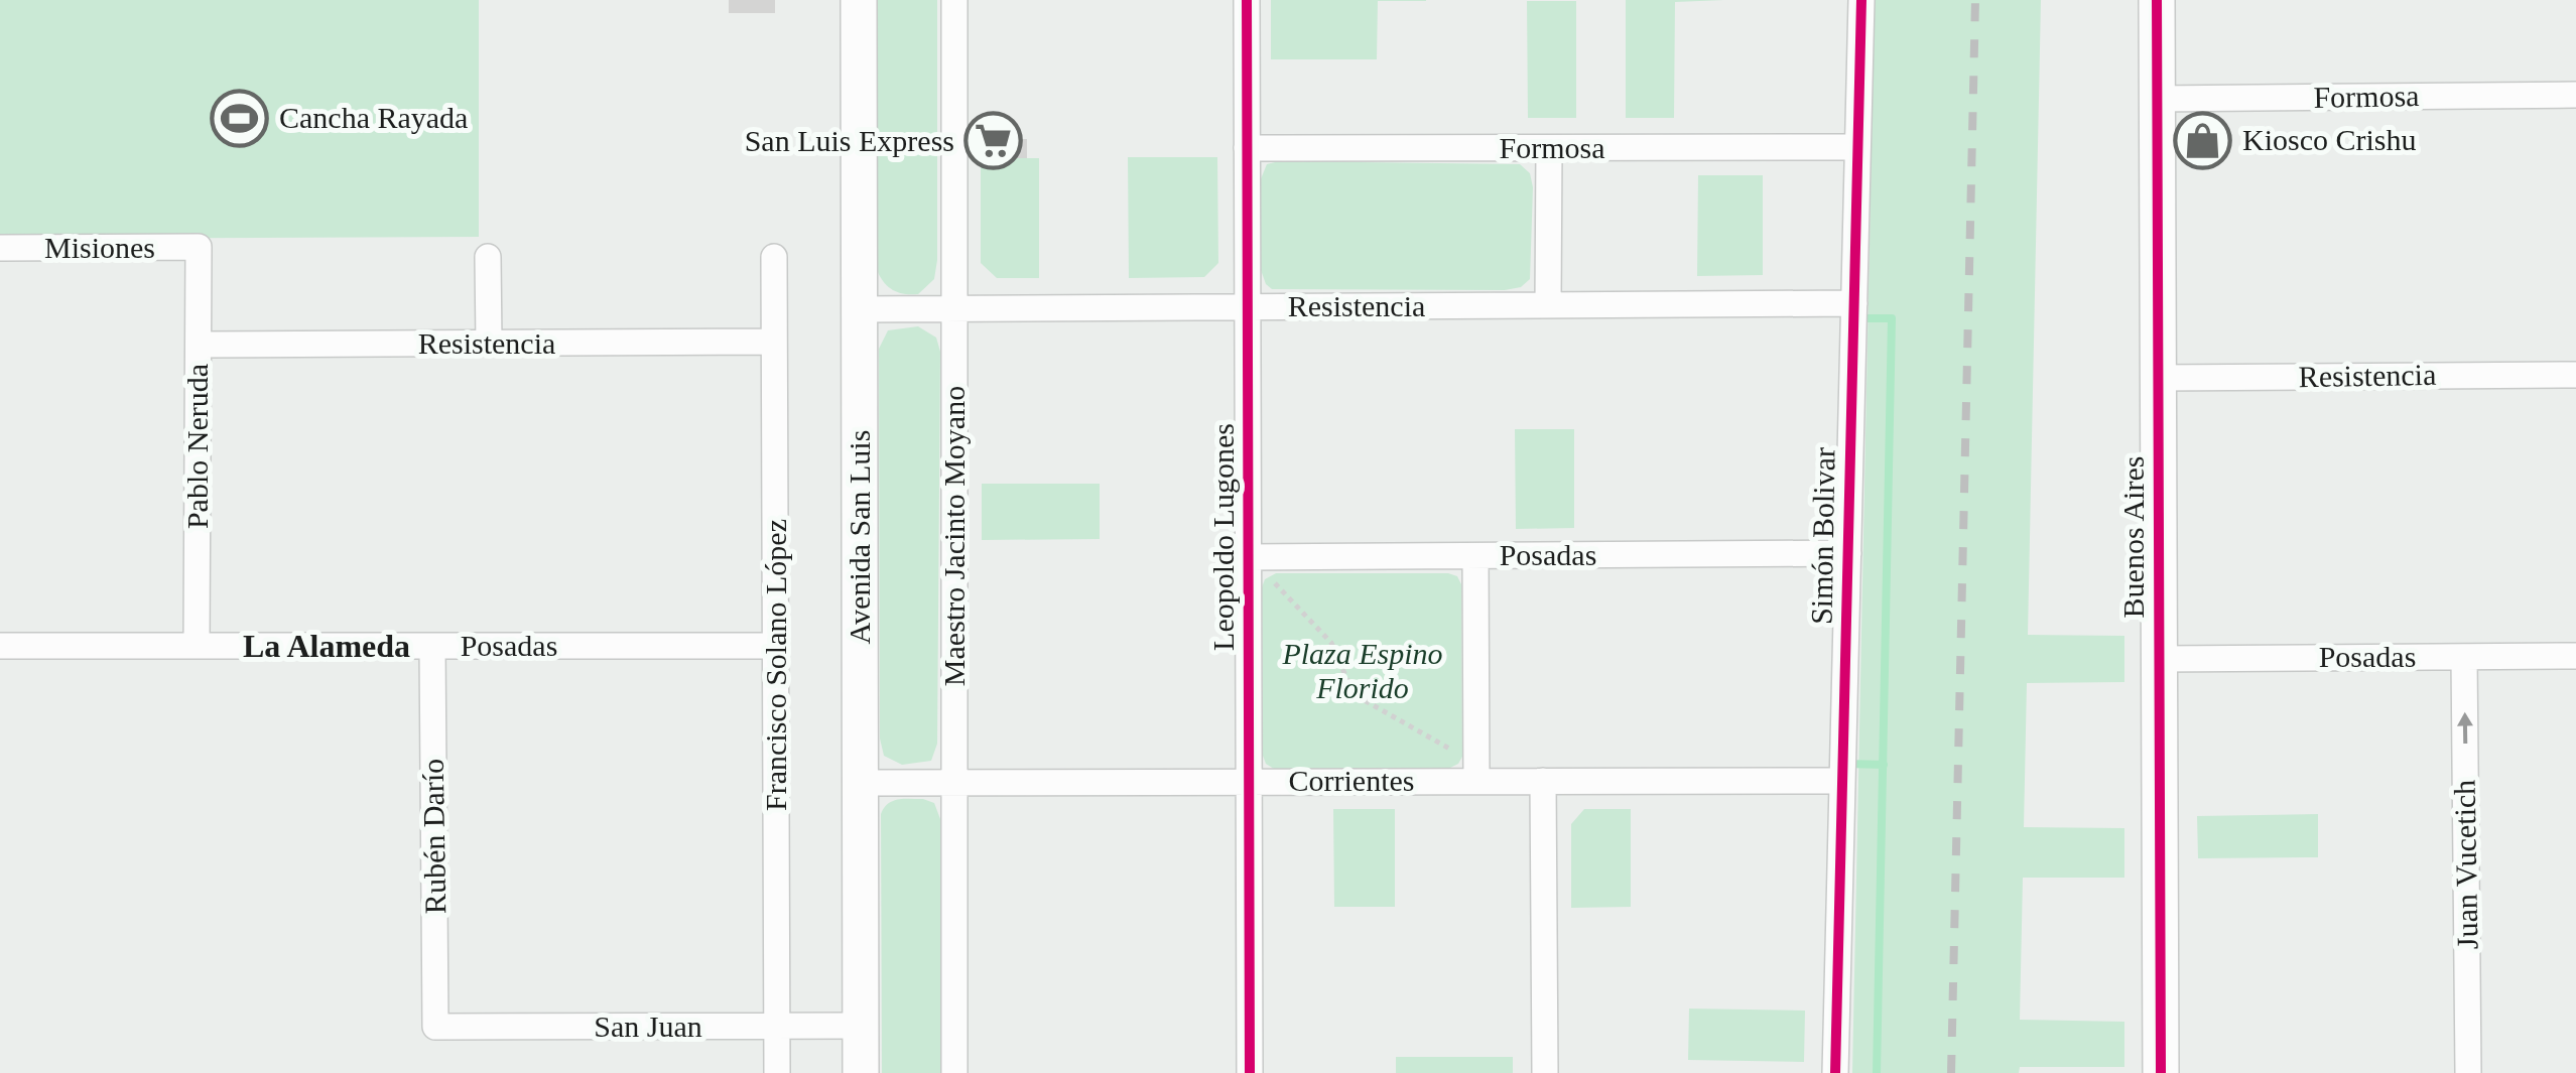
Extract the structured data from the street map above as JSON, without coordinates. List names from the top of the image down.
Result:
{
  "streets": {
    "main road": ["Avenida San Luis", "Buenos Aires"],
    "street": [
      "Formosa",
      "Misiones",
      "Resistencia",
      "Pablo Neruda",
      "Maestro Jacinto Moyano",
      "Simón Bolivar",
      "Leopoldo Lugones",
      "Posadas",
      "Francisco Solano López",
      "Corrientes",
      "Rubén Darío",
      "Juan Vucetich",
      "San Juan"
    ]
  },
  "crossings": [
    ["Formosa", "Simón Bolivar"],
    ["Formosa", "Leopoldo Lugones"],
    ["Formosa", "Buenos Aires"],
    ["Misiones", "Pablo Neruda"],
    ["Resistencia", "Pablo Neruda"],
    ["Resistencia", "Maestro Jacinto Moyano"],
    ["Resistencia", "Simón Bolivar"],
    ["Resistencia", "Avenida San Luis"],
    ["Resistencia", "Leopoldo Lugones"],
    ["Resistencia", "Buenos Aires"],
    ["Resistencia", "Francisco Solano López"],
    ["Pablo Neruda", "Posadas"],
    ["Maestro Jacinto Moyano", "Corrientes"],
    ["Simón Bolivar", "Posadas"],
    ["Simón Bolivar", "Corrientes"],
    ["Avenida San Luis", "Corrientes"],
    ["Avenida San Luis", "San Juan"],
    ["Leopoldo Lugones", "Posadas"],
    ["Leopoldo Lugones", "Corrientes"],
    ["Buenos Aires", "Posadas"],
    ["Posadas", "Francisco Solano López"],
    ["Posadas", "Rubén Darío"],
    ["Posadas", "Juan Vucetich"],
    ["Francisco Solano López", "San Juan"],
    ["Rubén Darío", "San Juan"]
  ],
  "one_way": ["Juan Vucetich"],
  "districts": ["La Alameda"],
  "parks": ["Plaza Espino Florido"],
  "places": {
    "sports": ["Cancha Rayada"],
    "shop": ["Kiosco Crishu"],
    "supermarket": ["San Luis Express"]
  }
}
